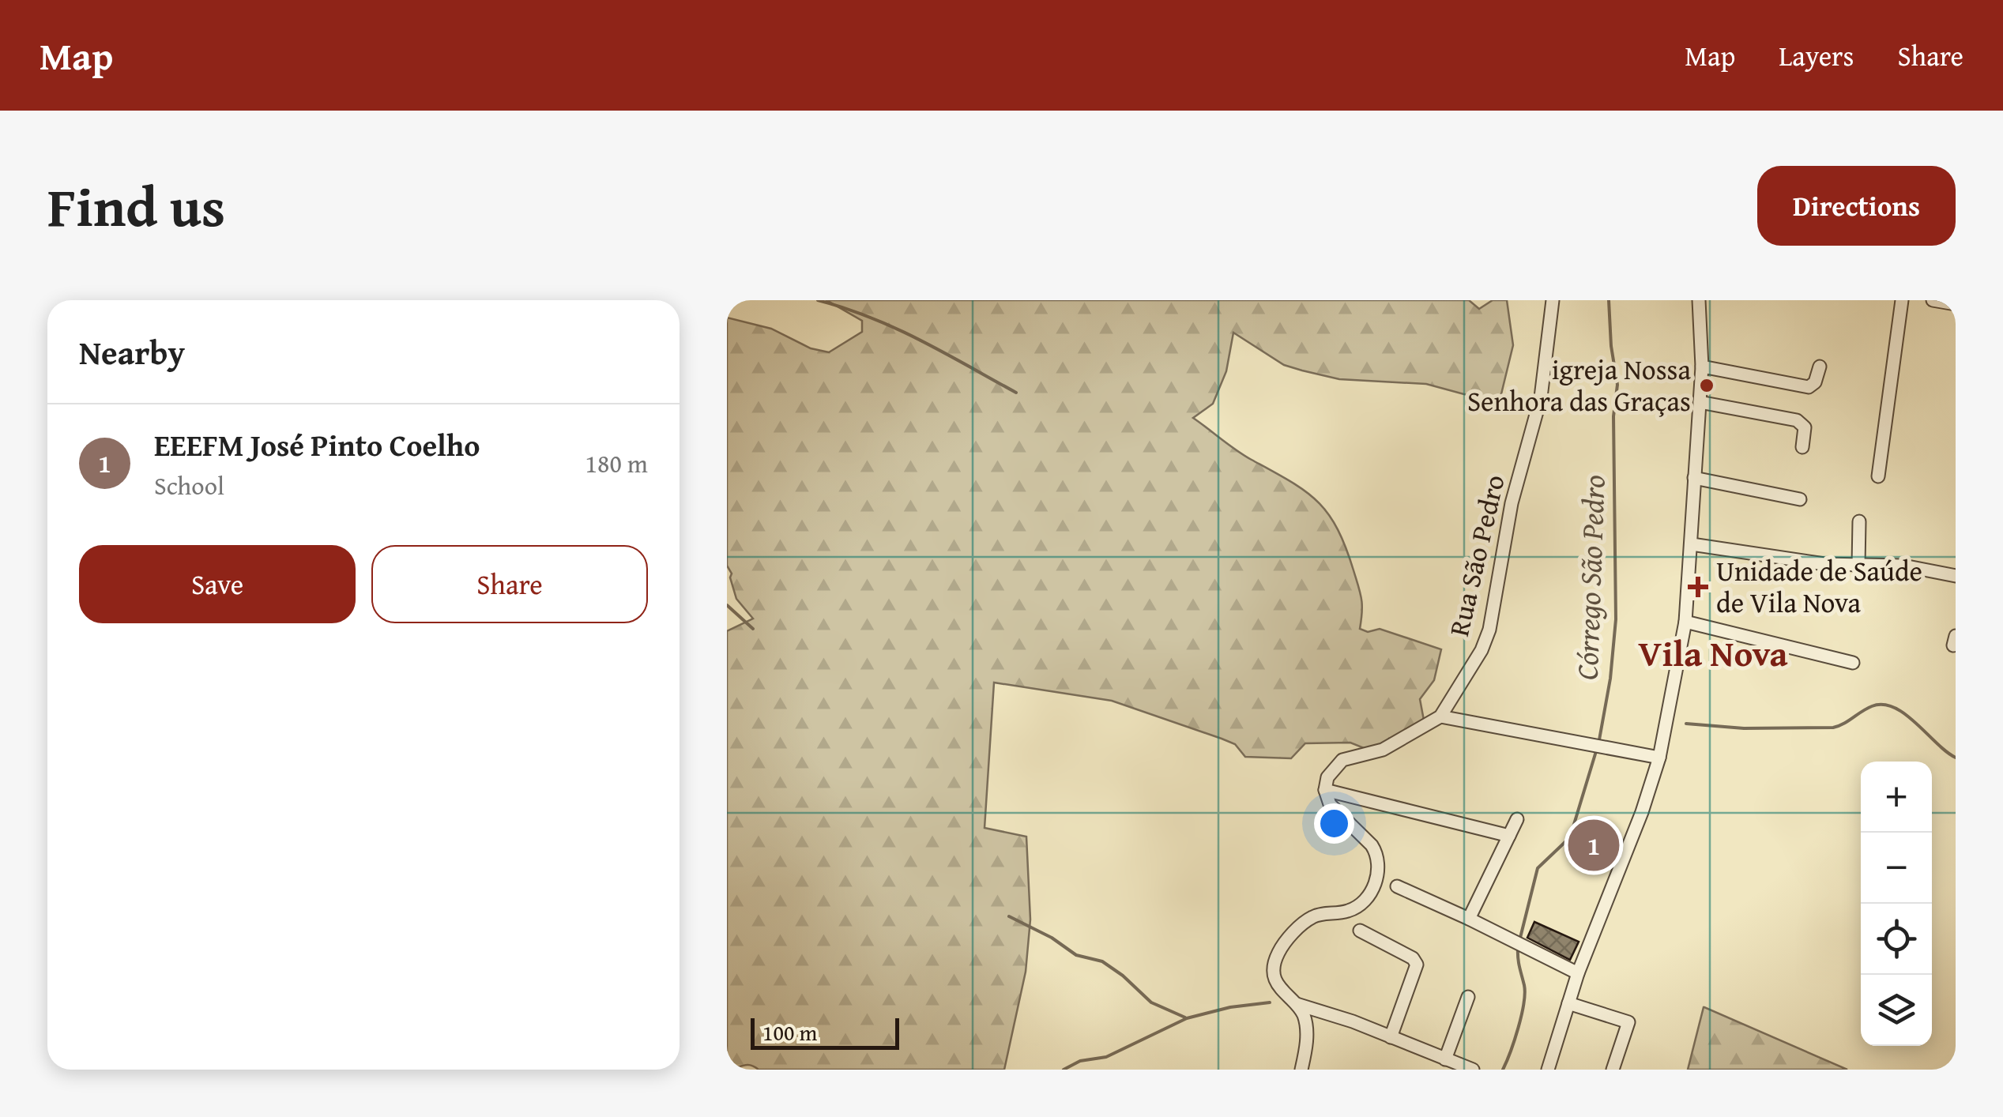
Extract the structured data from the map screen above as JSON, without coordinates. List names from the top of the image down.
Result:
{
  "streets": {
    "street": ["Rua São Pedro"]
  },
  "districts": ["Vila Nova"],
  "water": ["Córrego São Pedro"],
  "places": {
    "other": ["igreja Nossa Senhora das Graças"],
    "health": ["Unidade de Saúde de Vila Nova"]
  },
  "scale_bar": "100 m",
  "page": {
    "header": "Map",
    "nav": ["Map", "Layers", "Share"],
    "title": "Find us",
    "buttons": [
      "Directions",
      ["Save", "Share"]
    ],
    "heading": "Nearby",
    "list": [
      {
        "mark": "1",
        "name": "EEEFM José Pinto Coelho",
        "note": "School",
        "value": "180 m"
      }
    ],
    "map_buttons": ["+", "−"],
    "pins": "1",
    "scale": "100 m"
  }
}
